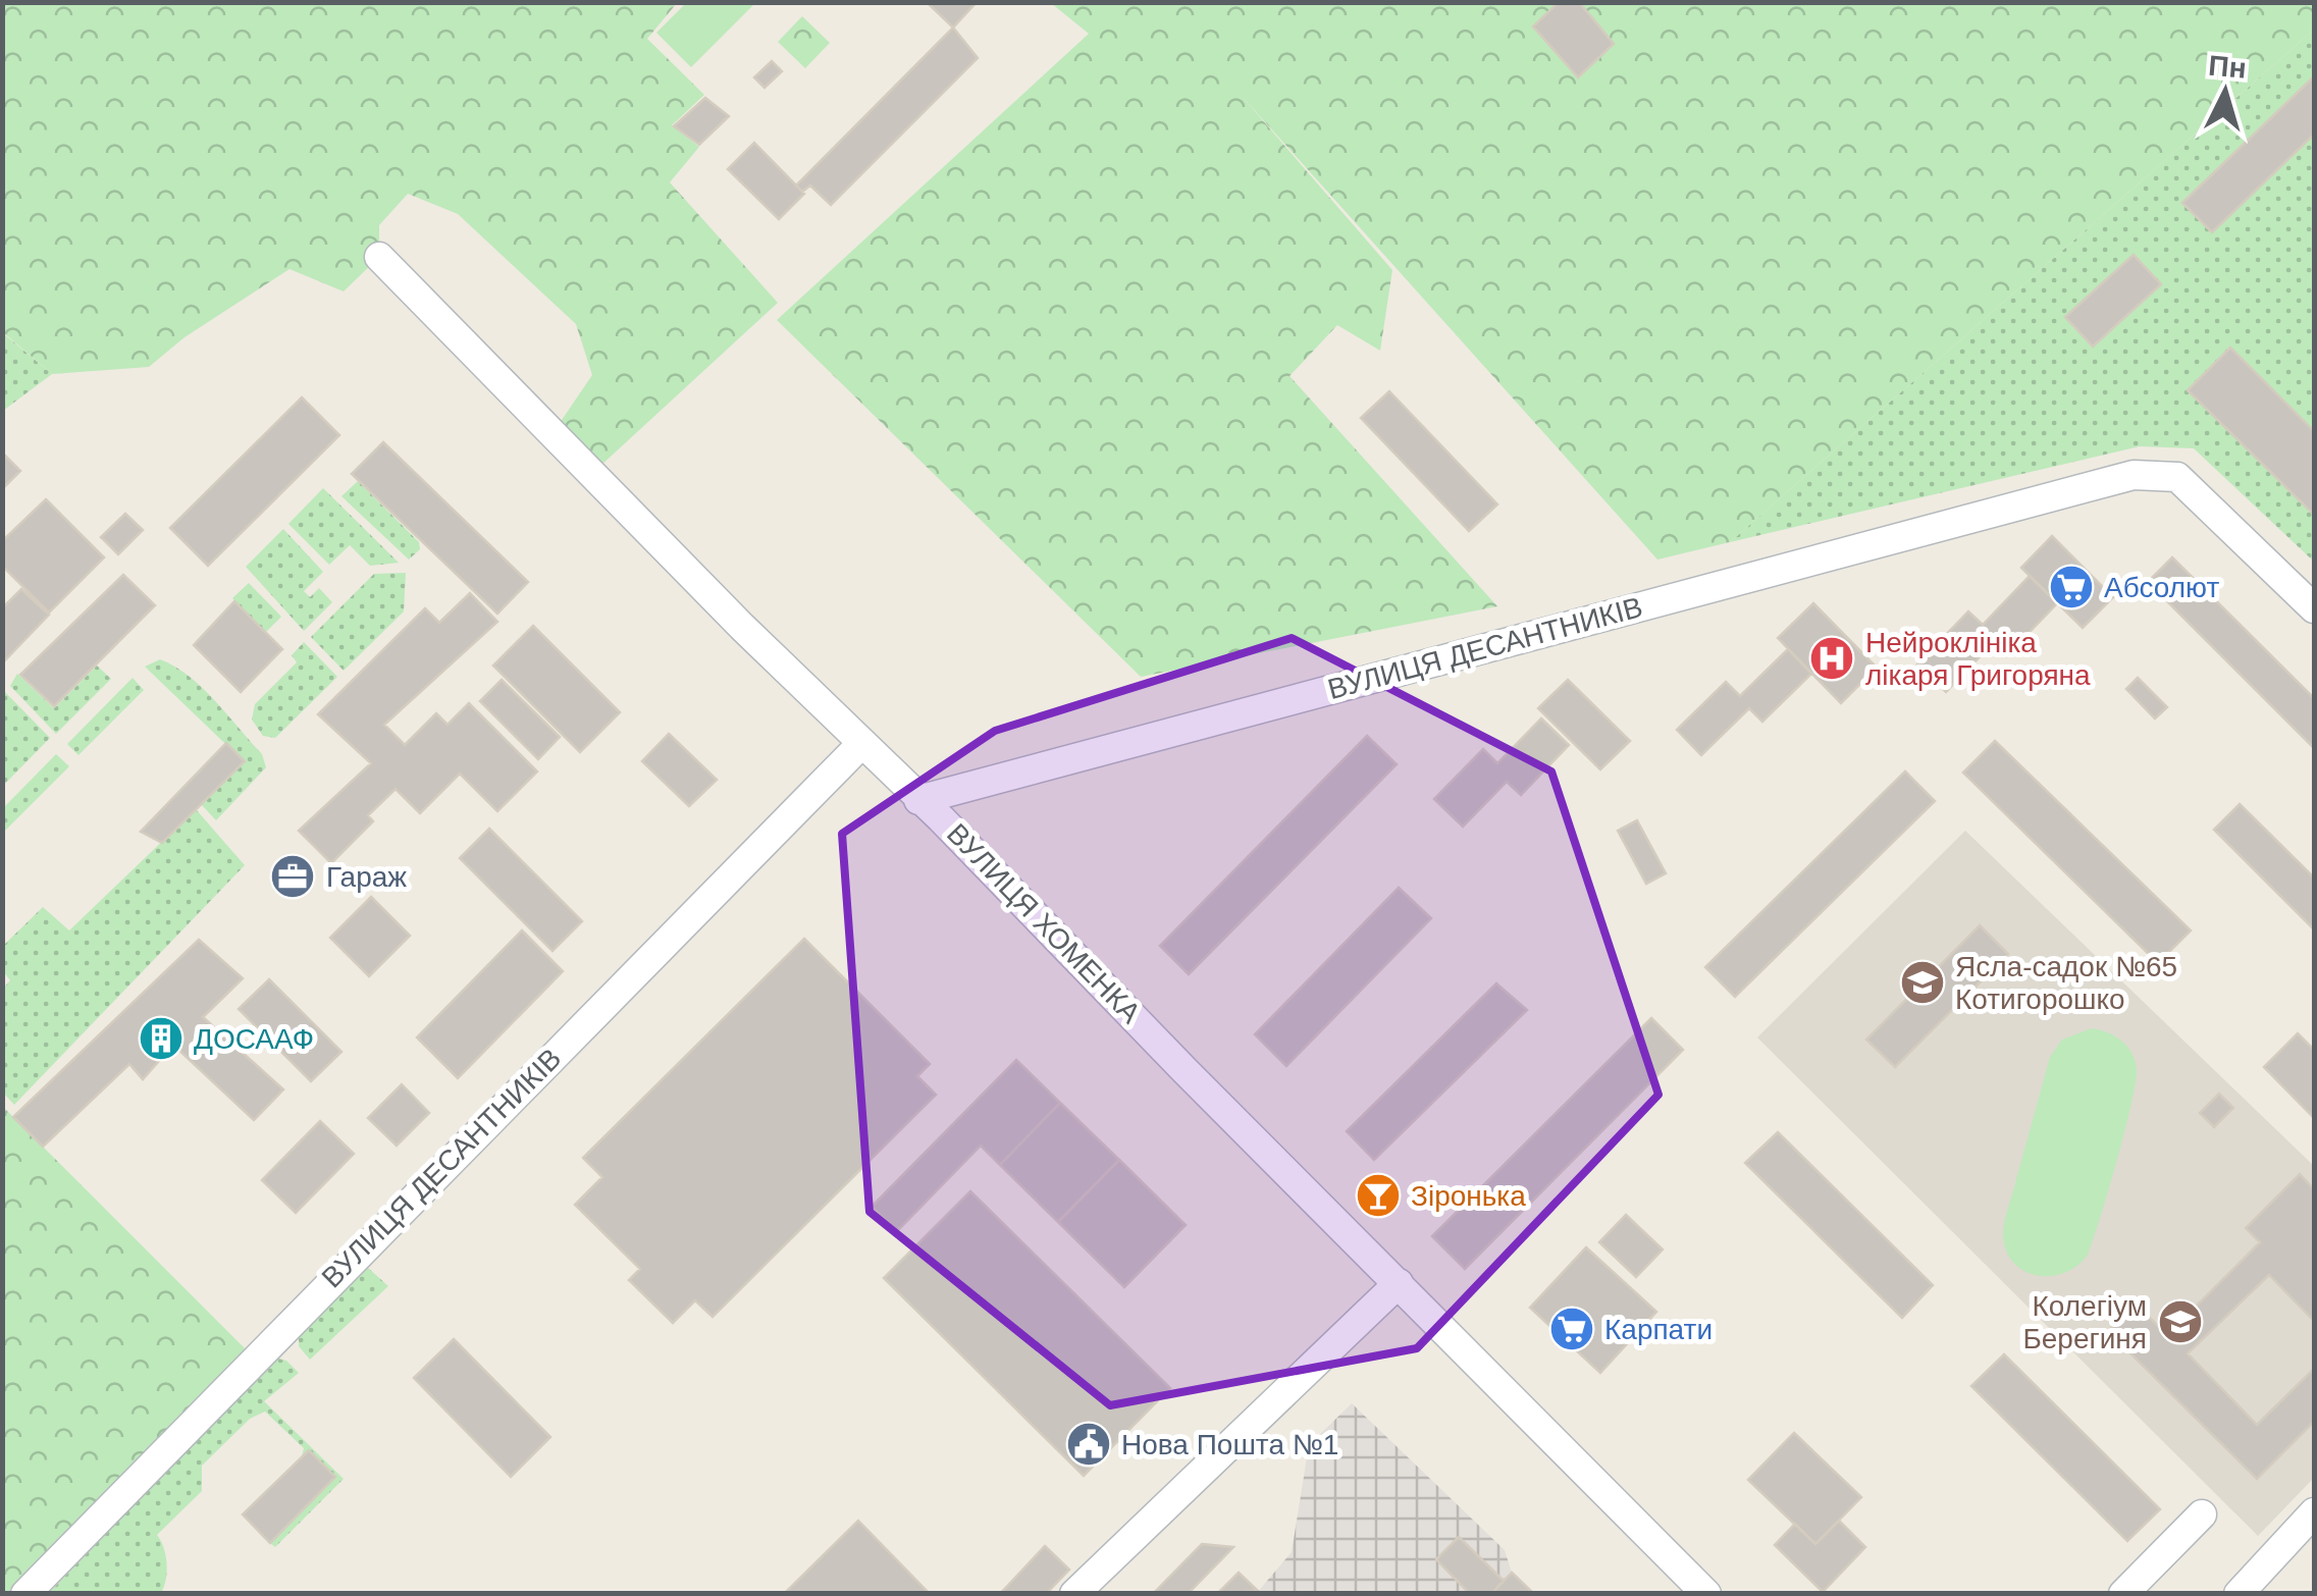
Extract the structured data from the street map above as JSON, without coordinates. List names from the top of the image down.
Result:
{
  "streets": {
    "street": ["ВУЛИЦЯ ДЕСАНТНИКІВ", "ВУЛИЦЯ ХОМЕНКА"]
  },
  "crossings": [
    ["ВУЛИЦЯ ДЕСАНТНИКІВ", "ВУЛИЦЯ ХОМЕНКА"]
  ],
  "places": {
    "supermarket": ["Абсолют", "Карпати"],
    "hospital": ["Нейроклініка лікаря Григоряна"],
    "office": ["Гараж"],
    "school or university": ["Ясла-садок №65 Котигорошко", "Колегіум Берегиня"],
    "building": ["ДОСААФ"],
    "bar": ["Зіронька"],
    "public building": ["Нова Пошта №1"]
  },
  "north": "top"
}
